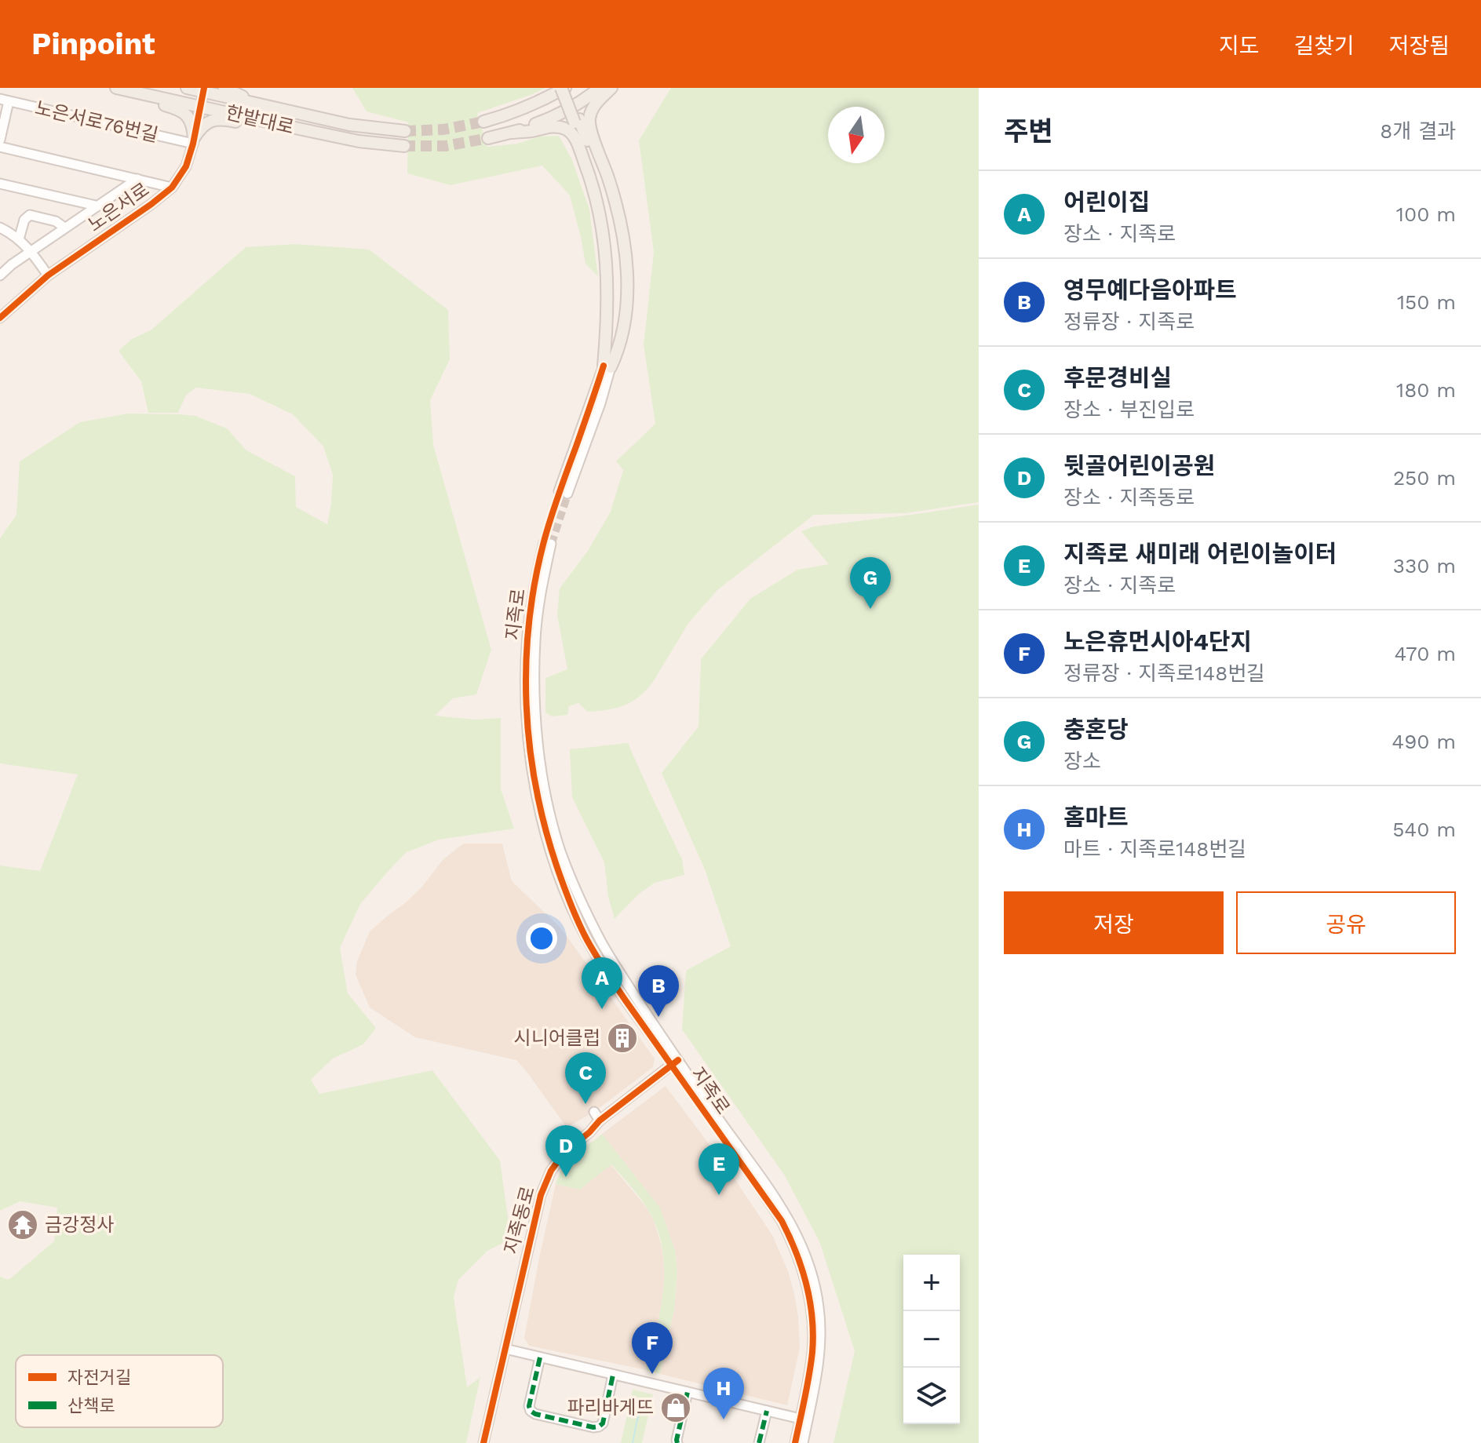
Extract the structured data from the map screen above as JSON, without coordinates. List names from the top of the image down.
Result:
{
  "streets": {
    "main road": ["한밭대로"],
    "street": [
      "노은서로76번길",
      "노은서로",
      "지족로",
      "지족동로"
    ]
  },
  "crossings": [
    ["한밭대로", "노은서로"],
    ["노은서로76번길", "노은서로"],
    ["지족로", "지족동로"]
  ],
  "places": {
    "building": ["시니어클럽"],
    "temple": ["금강정사"],
    "shop": ["파리바게뜨"]
  },
  "legend": ["자전거길", "산책로"],
  "north": "bottom",
  "page": {
    "header": "Pinpoint",
    "nav": ["지도", "길찾기", "저장됨"],
    "heading": ["주변", "8개 결과"],
    "list": [
      {
        "mark": "A",
        "name": "어린이집",
        "note": "장소 · 지족로",
        "value": "100 m"
      },
      {
        "mark": "B",
        "name": "영무예다음아파트",
        "note": "정류장 · 지족로",
        "value": "150 m"
      },
      {
        "mark": "C",
        "name": "후문경비실",
        "note": "장소 · 부진입로",
        "value": "180 m"
      },
      {
        "mark": "D",
        "name": "뒷골어린이공원",
        "note": "장소 · 지족동로",
        "value": "250 m"
      },
      {
        "mark": "E",
        "name": "지족로 새미래 어린이놀이터",
        "note": "장소 · 지족로",
        "value": "330 m"
      },
      {
        "mark": "F",
        "name": "노은휴먼시아4단지",
        "note": "정류장 · 지족로148번길",
        "value": "470 m"
      },
      {
        "mark": "G",
        "name": "충혼당",
        "note": "장소",
        "value": "490 m"
      },
      {
        "mark": "H",
        "name": "홈마트",
        "note": "마트 · 지족로148번길",
        "value": "540 m"
      }
    ],
    "pins": [
      "G",
      "A",
      "B",
      "C",
      "D",
      "E",
      "F",
      "H"
    ],
    "buttons": ["저장", "공유"],
    "map_buttons": ["+", "−"]
  }
}
